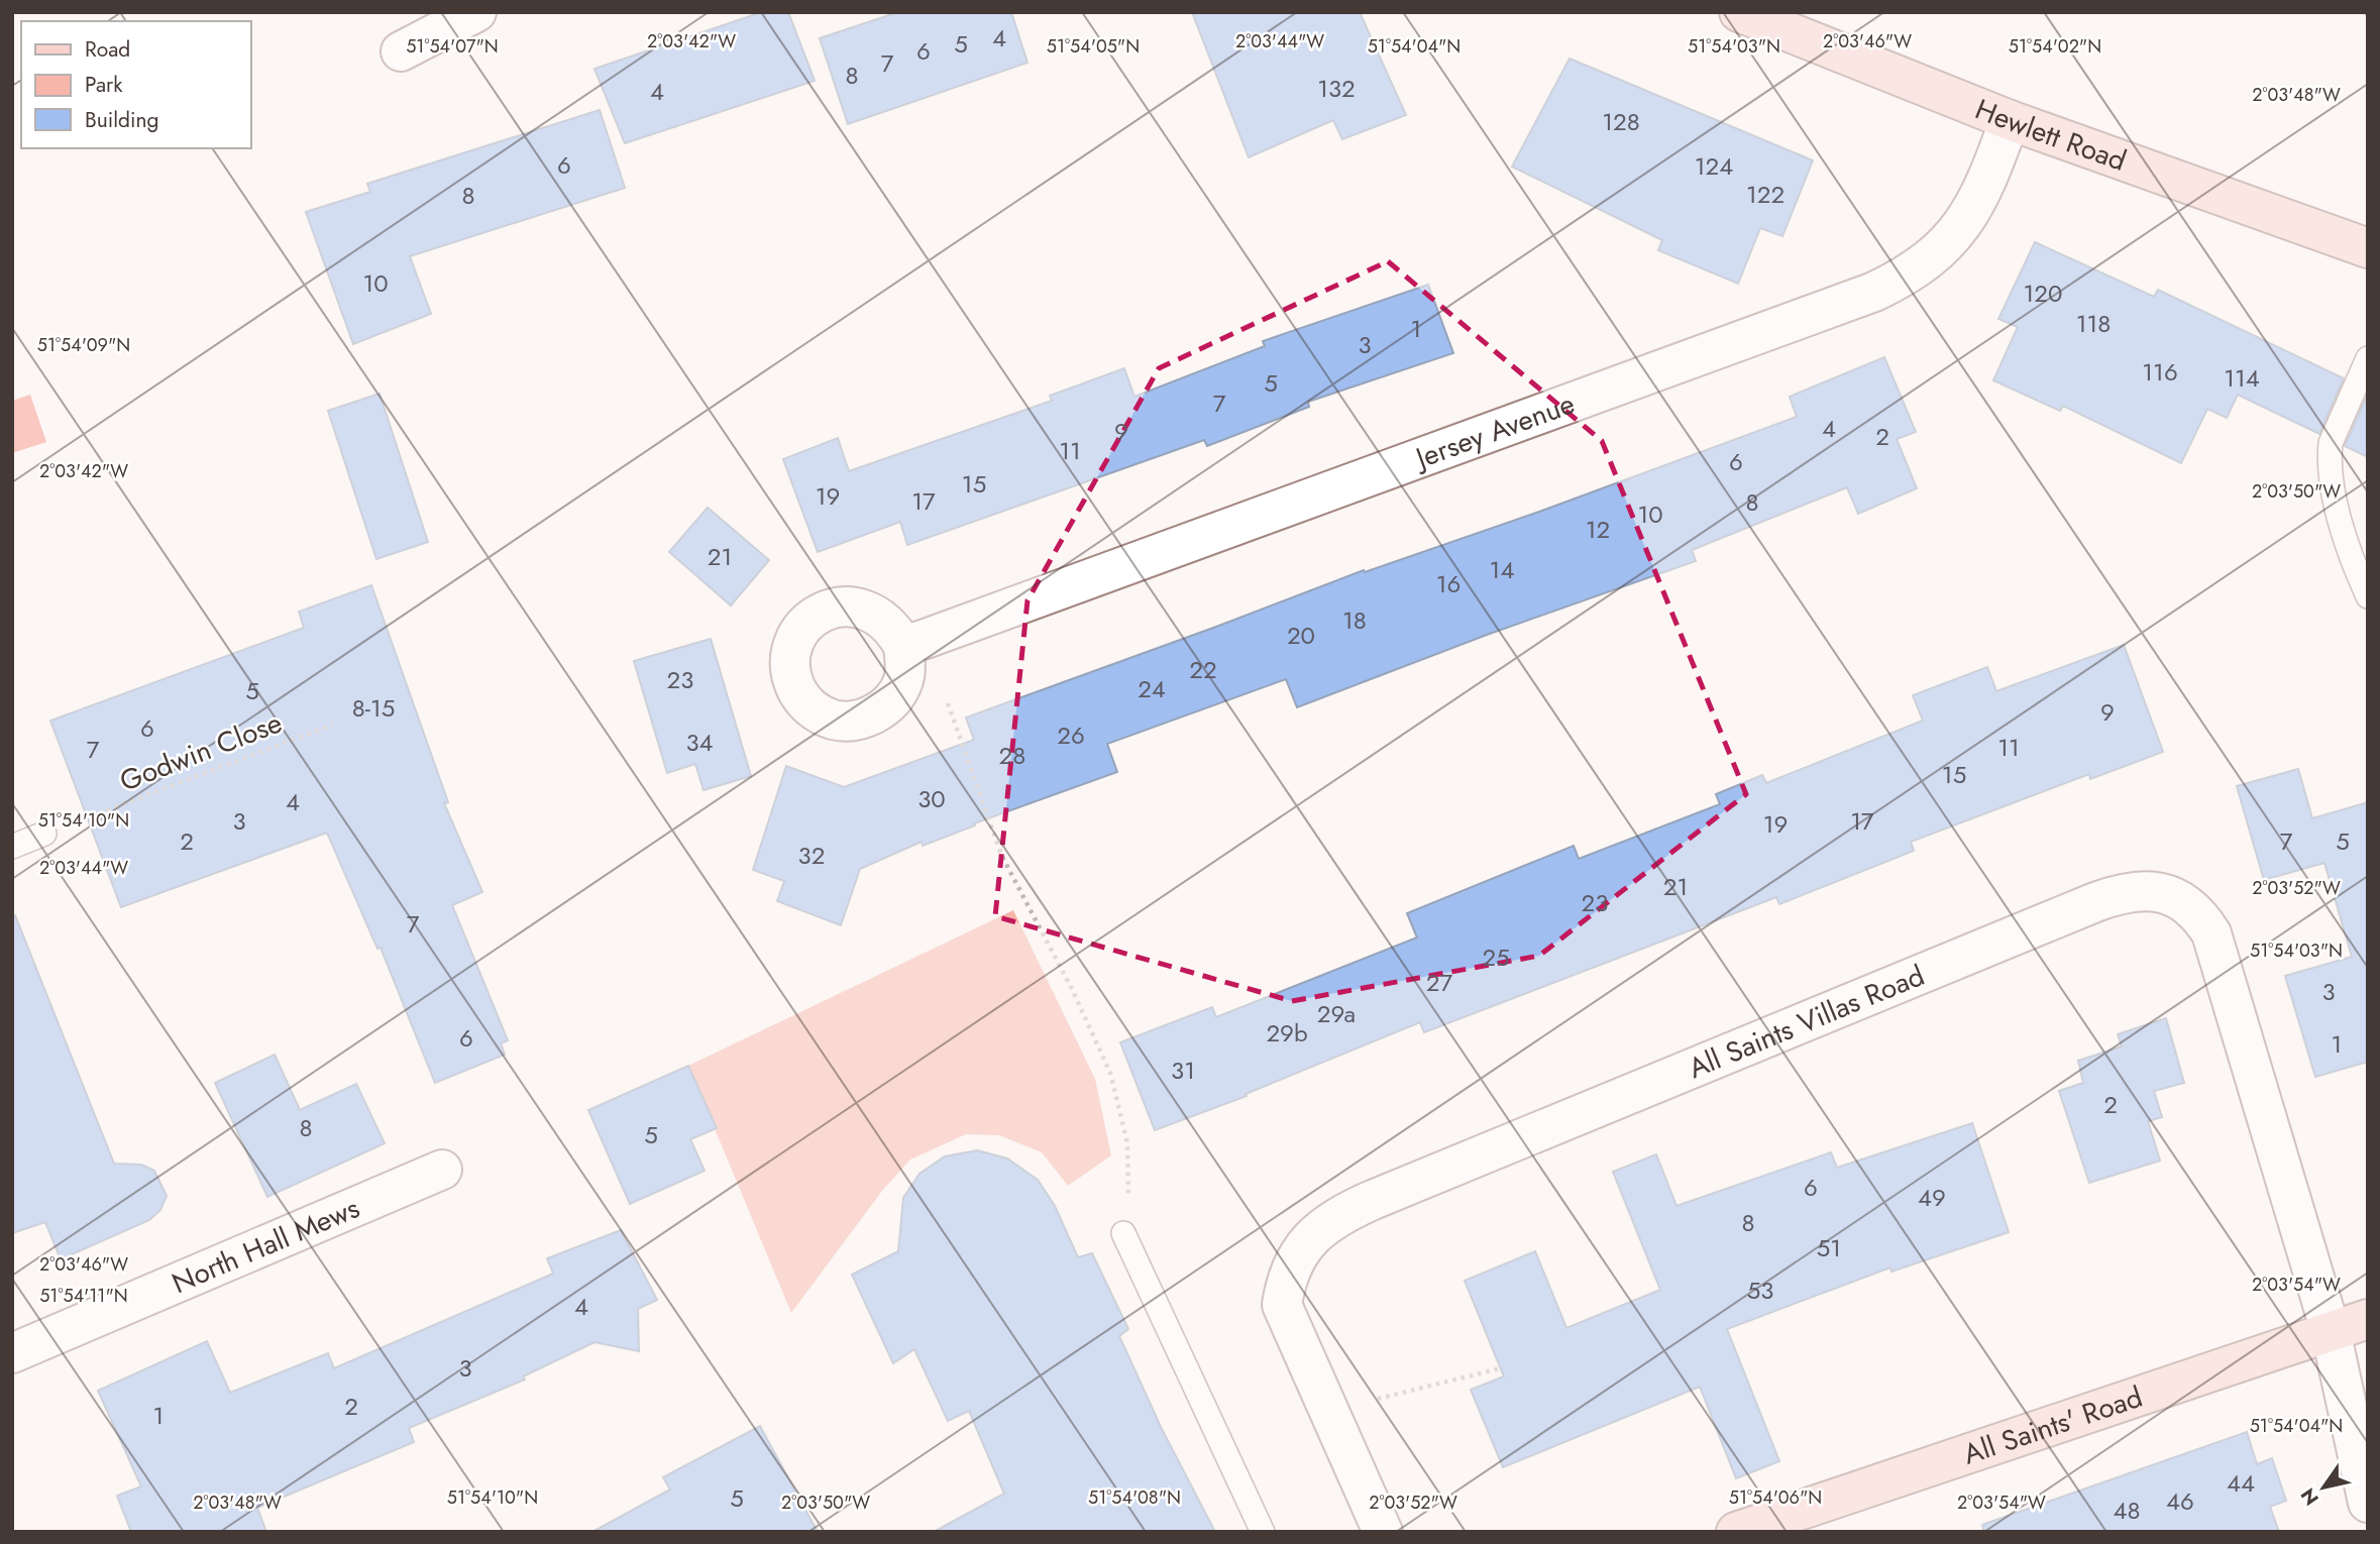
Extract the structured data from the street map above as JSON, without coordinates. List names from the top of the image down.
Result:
{
  "streets": {
    "street": [
      "Hewlett Road",
      "Jersey Avenue",
      "All Saints Villas Road",
      "North Hall Mews",
      "All Saints' Road"
    ],
    "path": ["Godwin Close"]
  },
  "crossings": [
    ["Hewlett Road", "Jersey Avenue"],
    ["All Saints Villas Road", "All Saints' Road"]
  ],
  "house_numbers": [
    "4",
    "5",
    "6",
    "7",
    "8",
    "132",
    "4",
    "128",
    "6",
    "124",
    "122",
    "8",
    "10",
    "120",
    "118",
    "1",
    "3",
    "116",
    "114",
    "5",
    "7",
    "4",
    "9",
    "2",
    "11",
    "6",
    "15",
    "19",
    "17",
    "8",
    "10",
    "12",
    "21",
    "14",
    "16",
    "18",
    "20",
    "22",
    "23",
    "24",
    "5",
    "8-15",
    "9",
    "6",
    "26",
    "34",
    "11",
    "7",
    "28",
    "15",
    "30",
    "4",
    "3",
    "17",
    "19",
    "2",
    "7",
    "5",
    "32",
    "21",
    "23",
    "7",
    "25",
    "27",
    "3",
    "29a",
    "29b",
    "6",
    "1",
    "31",
    "2",
    "8",
    "5",
    "6",
    "49",
    "8",
    "51",
    "53",
    "4",
    "3",
    "2",
    "1",
    "44",
    "5",
    "46",
    "48"
  ],
  "legend": ["Road", "Park", "Building"],
  "north": "bottom left",
  "coordinates": [
    "2°03'42\"W",
    "2°03'44\"W",
    "2°03'46\"W",
    "51°54'07\"N",
    "51°54'05\"N",
    "51°54'04\"N",
    "51°54'03\"N",
    "51°54'02\"N",
    "2°03'48\"W",
    "51°54'09\"N",
    "2°03'50\"W",
    "51°54'10\"N",
    "2°03'52\"W",
    "2°03'54\"W",
    "51°54'11\"N",
    "51°54'08\"N",
    "51°54'06\"N"
  ]
}
